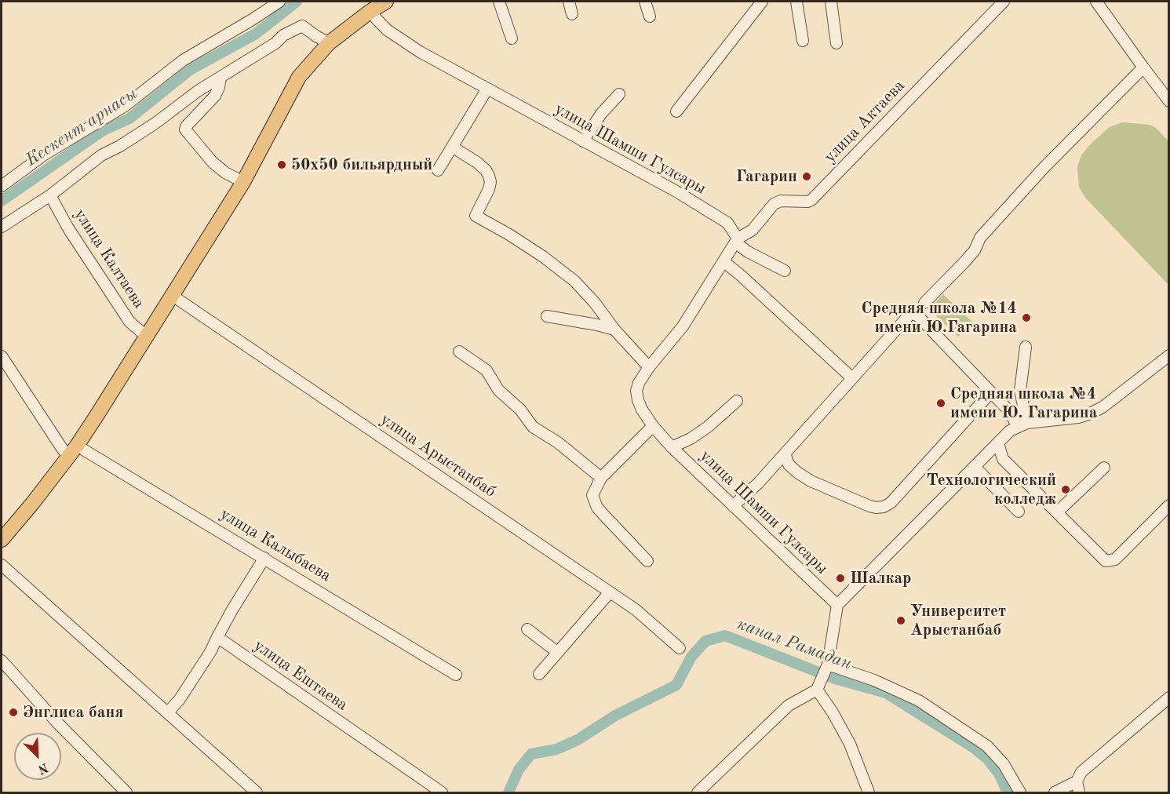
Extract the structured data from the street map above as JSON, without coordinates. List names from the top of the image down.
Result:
{
  "streets": {
    "street": [
      "улица Актаева",
      "улица Шамши Гулсары",
      "улица Калтаева",
      "улица Арыстанбаб",
      "улица Калыбаева",
      "улица Ештаева"
    ]
  },
  "crossings": [
    ["улица Актаева", "улица Шамши Гулсары"]
  ],
  "water": ["Кескент арнасы", "канал Рамадан"],
  "places": [
    "50х50 бильярдный",
    "Гагарин",
    "Средняя школа №14 имени Ю.Гагарина",
    "Средняя школа №4 имени Ю. Гагарина",
    "Технологический колледж",
    "Шалкар",
    "Университет Арыстанбаб",
    "Энглиса баня"
  ],
  "north": "bottom right"
}
